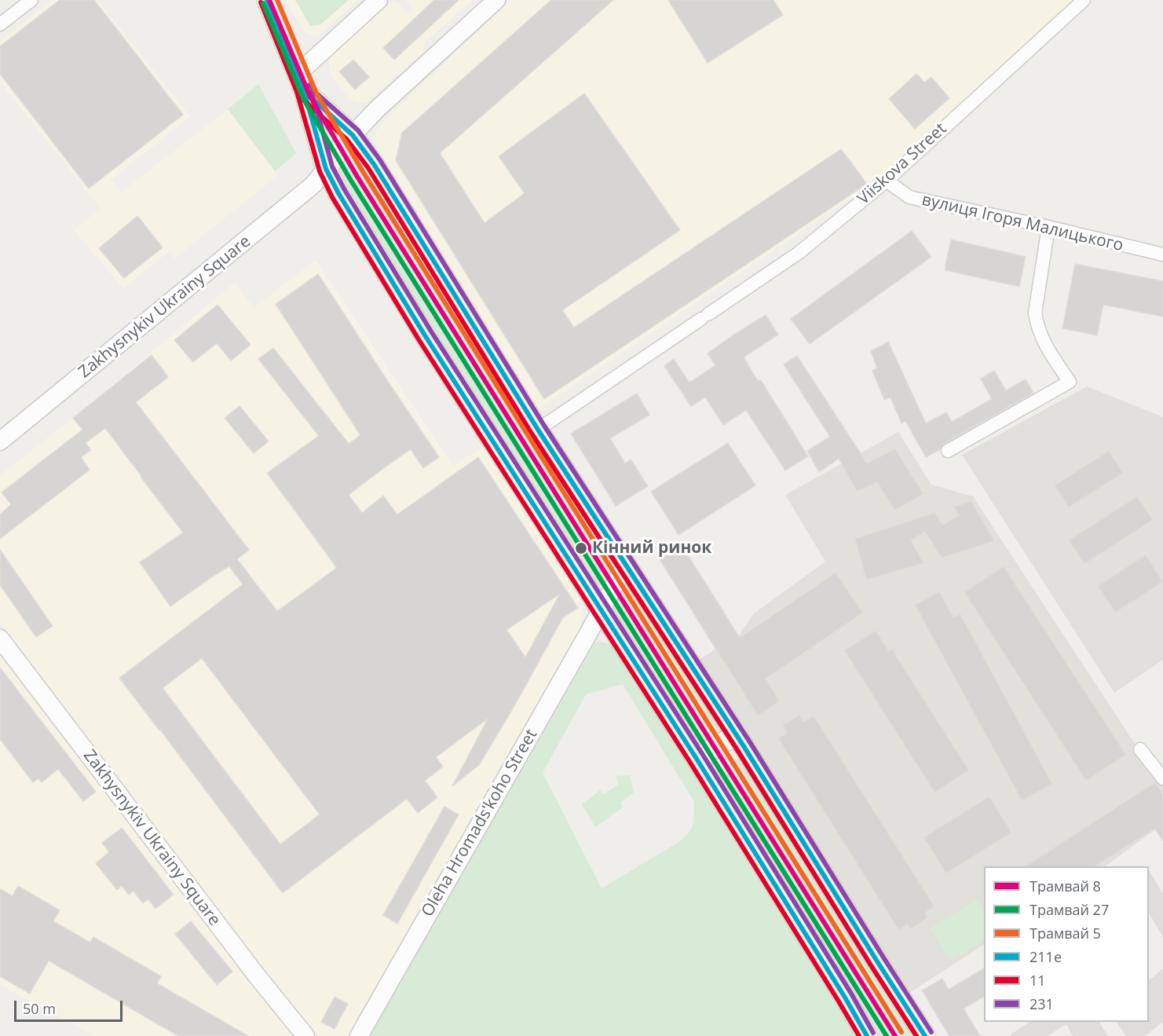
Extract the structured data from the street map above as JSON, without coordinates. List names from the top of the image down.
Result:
{
  "streets": {
    "street": [
      "Viiskova Street",
      "вулиця Ігоря Малицького",
      "Zakhysnykiv Ukrainy Square",
      "Oleha Hromadsʹkoho Street"
    ]
  },
  "crossings": [
    ["Viiskova Street", "вулиця Ігоря Малицького"]
  ],
  "places": ["Кінний ринок"],
  "lines": [
    "tram line 8",
    "tram line 5",
    "transit line 211е",
    "transit line 11",
    "tram line 27",
    "transit line 231"
  ],
  "legend": [
    "Трамвай 8",
    "Трамвай 27",
    "Трамвай 5",
    "211е",
    "11",
    "231"
  ],
  "scale_bar": "50 m"
}
